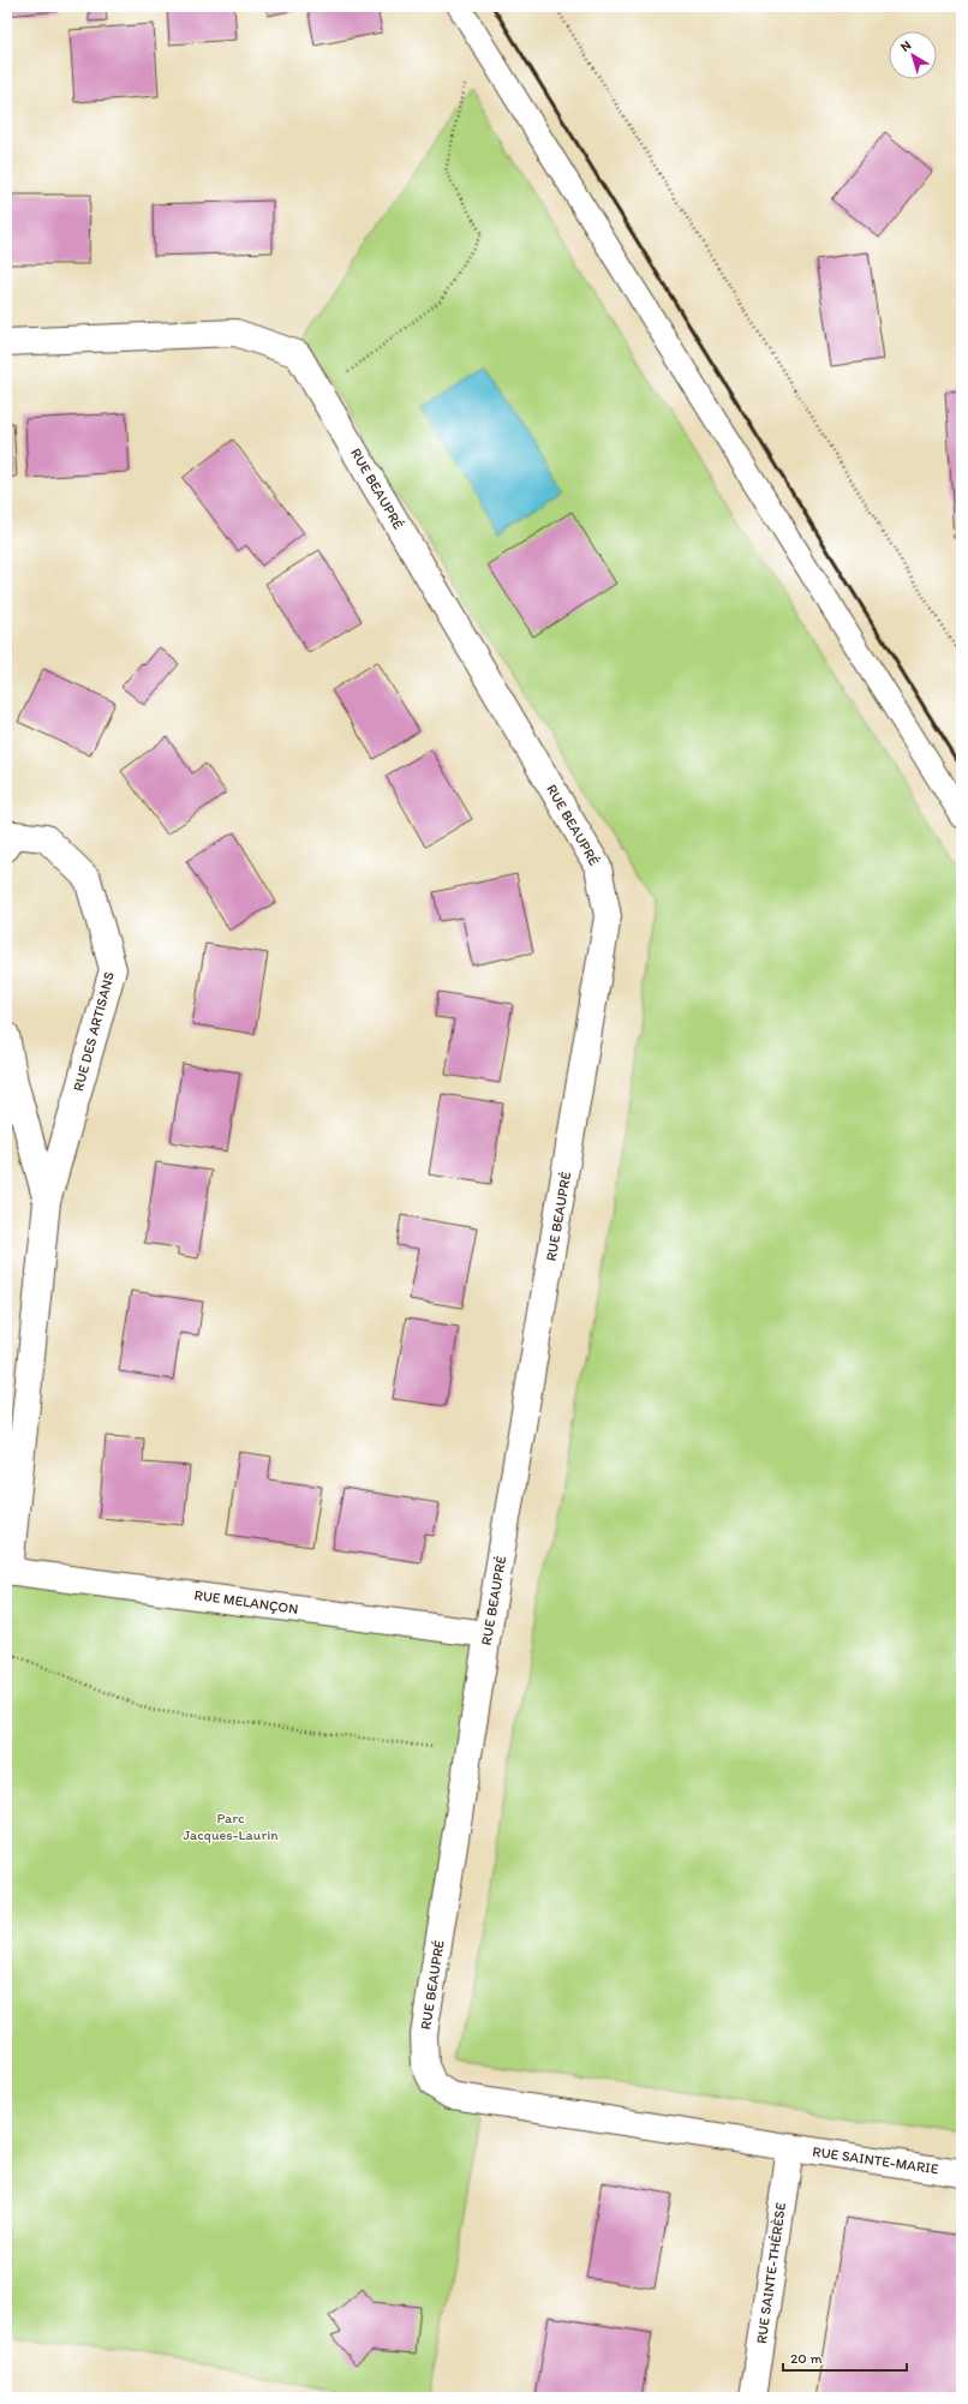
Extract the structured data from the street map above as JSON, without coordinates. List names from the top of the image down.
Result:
{
  "streets": {
    "street": [
      "RUE BEAUPRÉ",
      "RUE DES ARTISANS",
      "RUE MELANÇON",
      "RUE SAINTE-MARIE",
      "RUE SAINTE-THÉRÈSE"
    ]
  },
  "crossings": [
    ["RUE BEAUPRÉ", "RUE MELANÇON"],
    ["RUE BEAUPRÉ", "RUE SAINTE-MARIE"],
    ["RUE BEAUPRÉ", "RUE SAINTE-THÉRÈSE"],
    ["RUE DES ARTISANS", "RUE MELANÇON"],
    ["RUE SAINTE-MARIE", "RUE SAINTE-THÉRÈSE"]
  ],
  "parks": ["Parc Jacques-Laurin"],
  "scale_bar": "20 m",
  "north": "top left"
}
